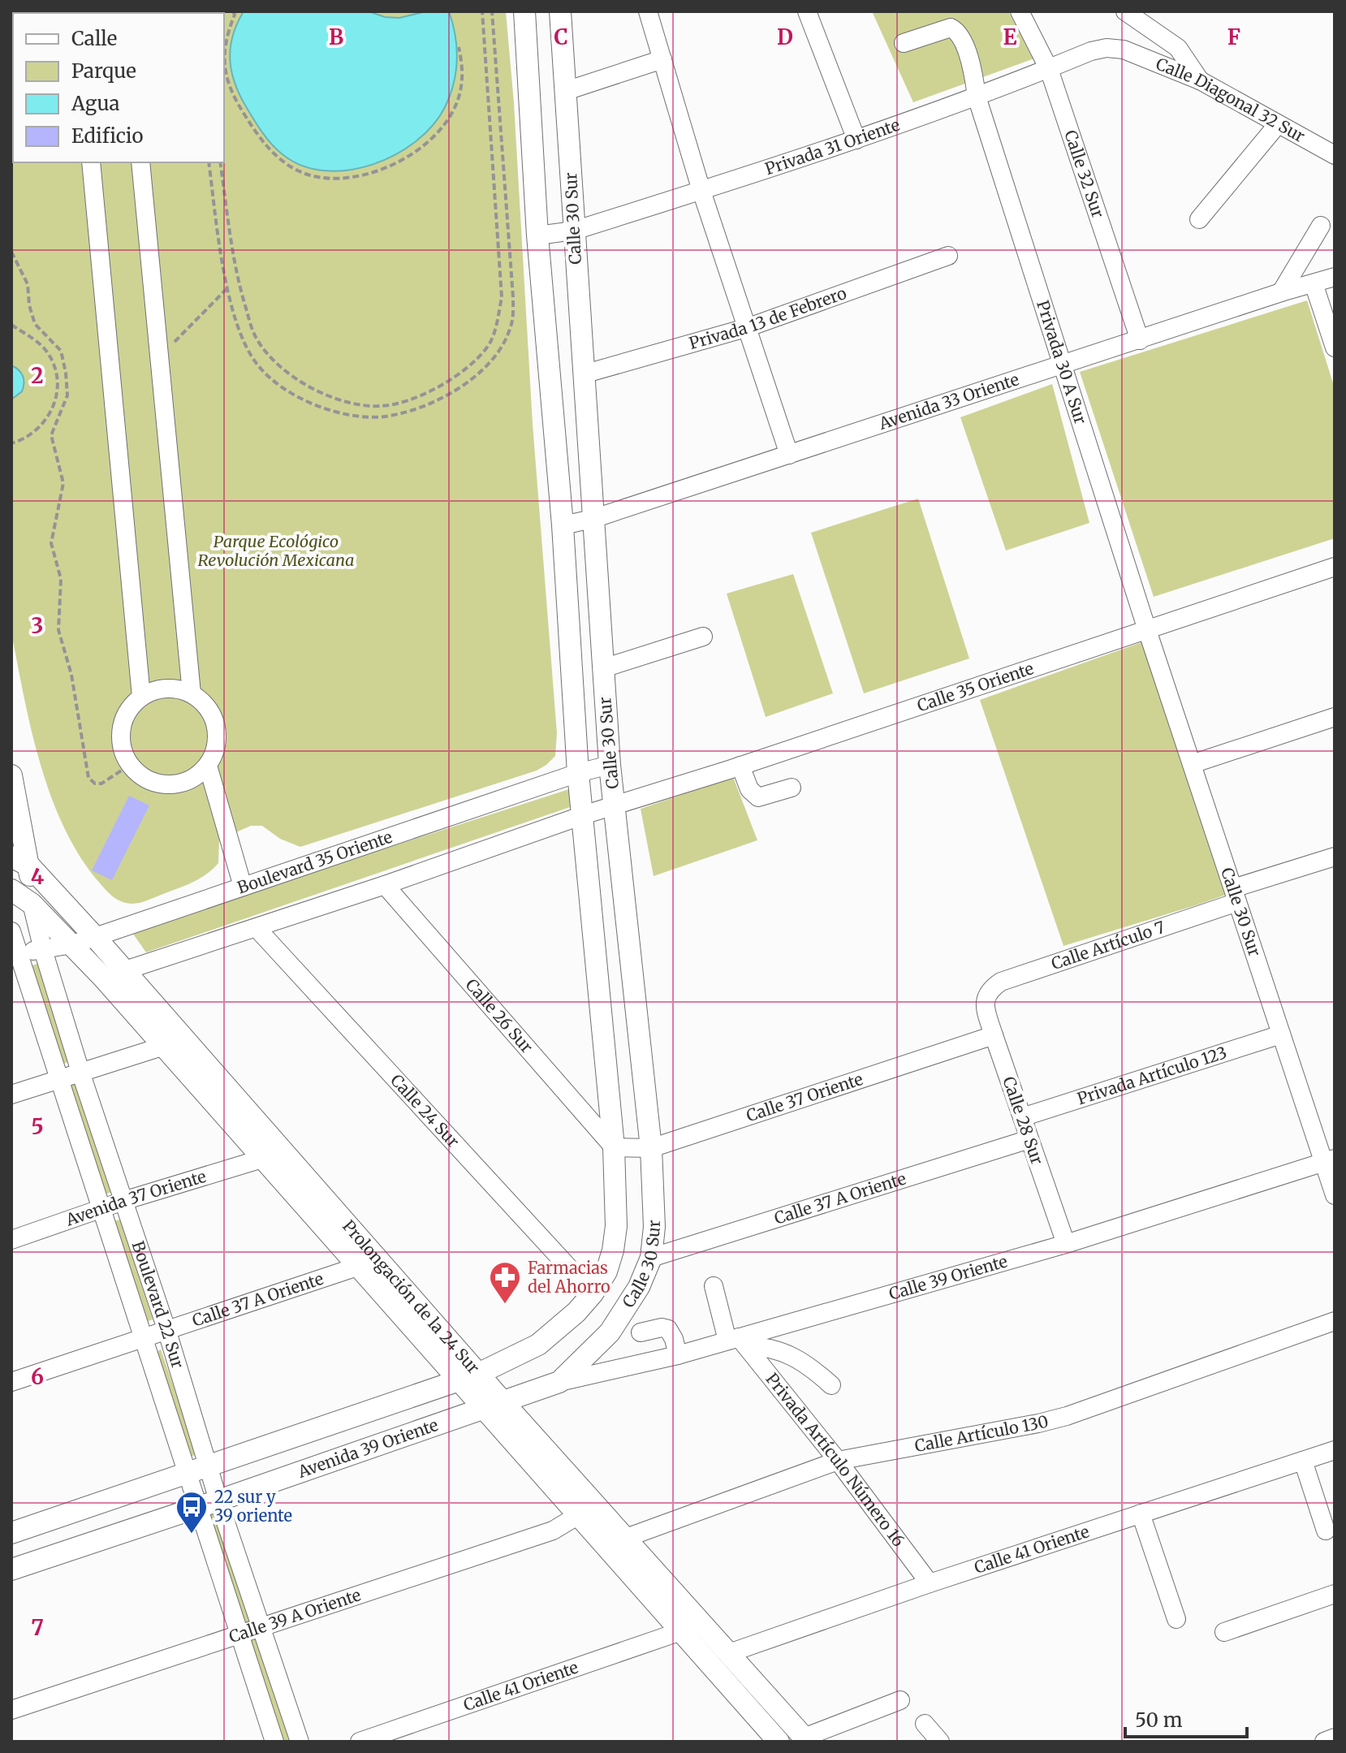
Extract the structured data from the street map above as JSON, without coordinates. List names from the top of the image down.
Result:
{
  "streets": {
    "main road": [
      "Calle 30 Sur",
      "Prolongación de la 24 Sur",
      "Boulevard 22 Sur",
      "Avenida 39 Oriente"
    ],
    "street": [
      "Calle Diagonal 32 Sur",
      "Privada 31 Oriente",
      "Calle 32 Sur",
      "Privada 13 de Febrero",
      "Privada 30 A Sur",
      "Avenida 33 Oriente",
      "Calle 35 Oriente",
      "Boulevard 35 Oriente",
      "Calle Artículo 7",
      "Calle 26 Sur",
      "Privada Artículo 123",
      "Calle 37 Oriente",
      "Calle 24 Sur",
      "Calle 28 Sur",
      "Avenida 37 Oriente",
      "Calle 37 A Oriente",
      "Calle 39 Oriente",
      "Calle Artículo 130",
      "Privada Artículo Número 16",
      "Calle 41 Oriente",
      "Calle 39 A Oriente"
    ]
  },
  "crossings": [
    ["Calle Diagonal 32 Sur", "Privada 31 Oriente"],
    ["Privada 31 Oriente", "Calle 32 Sur"],
    ["Privada 31 Oriente", "Calle 30 Sur"],
    ["Privada 31 Oriente", "Privada 30 A Sur"],
    ["Calle 32 Sur", "Avenida 33 Oriente"],
    ["Calle 30 Sur", "Privada 13 de Febrero"],
    ["Calle 30 Sur", "Privada 30 A Sur"],
    ["Calle 30 Sur", "Avenida 33 Oriente"],
    ["Calle 30 Sur", "Calle 35 Oriente"],
    ["Calle 30 Sur", "Boulevard 35 Oriente"],
    ["Calle 30 Sur", "Calle Artículo 7"],
    ["Calle 30 Sur", "Calle 26 Sur"],
    ["Calle 30 Sur", "Privada Artículo 123"],
    ["Calle 30 Sur", "Calle 37 Oriente"],
    ["Calle 30 Sur", "Calle 24 Sur"],
    ["Calle 30 Sur", "Calle 37 A Oriente"],
    ["Calle 30 Sur", "Calle 39 Oriente"],
    ["Calle 30 Sur", "Prolongación de la 24 Sur"],
    ["Calle 30 Sur", "Avenida 39 Oriente"],
    ["Privada 30 A Sur", "Avenida 33 Oriente"],
    ["Privada 30 A Sur", "Calle 35 Oriente"],
    ["Boulevard 35 Oriente", "Prolongación de la 24 Sur"],
    ["Boulevard 35 Oriente", "Boulevard 22 Sur"],
    ["Calle Artículo 7", "Calle 28 Sur"],
    ["Calle 26 Sur", "Calle 37 Oriente"],
    ["Privada Artículo 123", "Calle 28 Sur"],
    ["Calle 37 Oriente", "Calle 28 Sur"],
    ["Calle 28 Sur", "Calle 37 A Oriente"],
    ["Calle 28 Sur", "Calle 39 Oriente"],
    ["Avenida 37 Oriente", "Prolongación de la 24 Sur"],
    ["Avenida 37 Oriente", "Boulevard 22 Sur"],
    ["Calle 37 A Oriente", "Prolongación de la 24 Sur"],
    ["Calle 37 A Oriente", "Boulevard 22 Sur"],
    ["Calle 39 Oriente", "Privada Artículo Número 16"],
    ["Prolongación de la 24 Sur", "Boulevard 22 Sur"],
    ["Prolongación de la 24 Sur", "Calle Artículo 130"],
    ["Prolongación de la 24 Sur", "Avenida 39 Oriente"],
    ["Prolongación de la 24 Sur", "Calle 41 Oriente"],
    ["Prolongación de la 24 Sur", "Calle 39 A Oriente"],
    ["Boulevard 22 Sur", "Avenida 39 Oriente"],
    ["Boulevard 22 Sur", "Calle 39 A Oriente"],
    ["Calle Artículo 130", "Privada Artículo Número 16"],
    ["Privada Artículo Número 16", "Calle 41 Oriente"]
  ],
  "parks": ["Parque Ecológico Revolución Mexicana"],
  "places": {
    "pharmacy": ["Farmacias del Ahorro"],
    "bus stop": ["22 sur y 39 oriente"]
  },
  "legend": [
    "Calle",
    "Parque",
    "Agua",
    "Edificio"
  ],
  "scale_bar": "50 m",
  "grid": {
    "columns": [
      "B",
      "C",
      "D",
      "E",
      "F"
    ],
    "rows": [
      "2",
      "3",
      "4",
      "5",
      "6",
      "7"
    ]
  }
}
